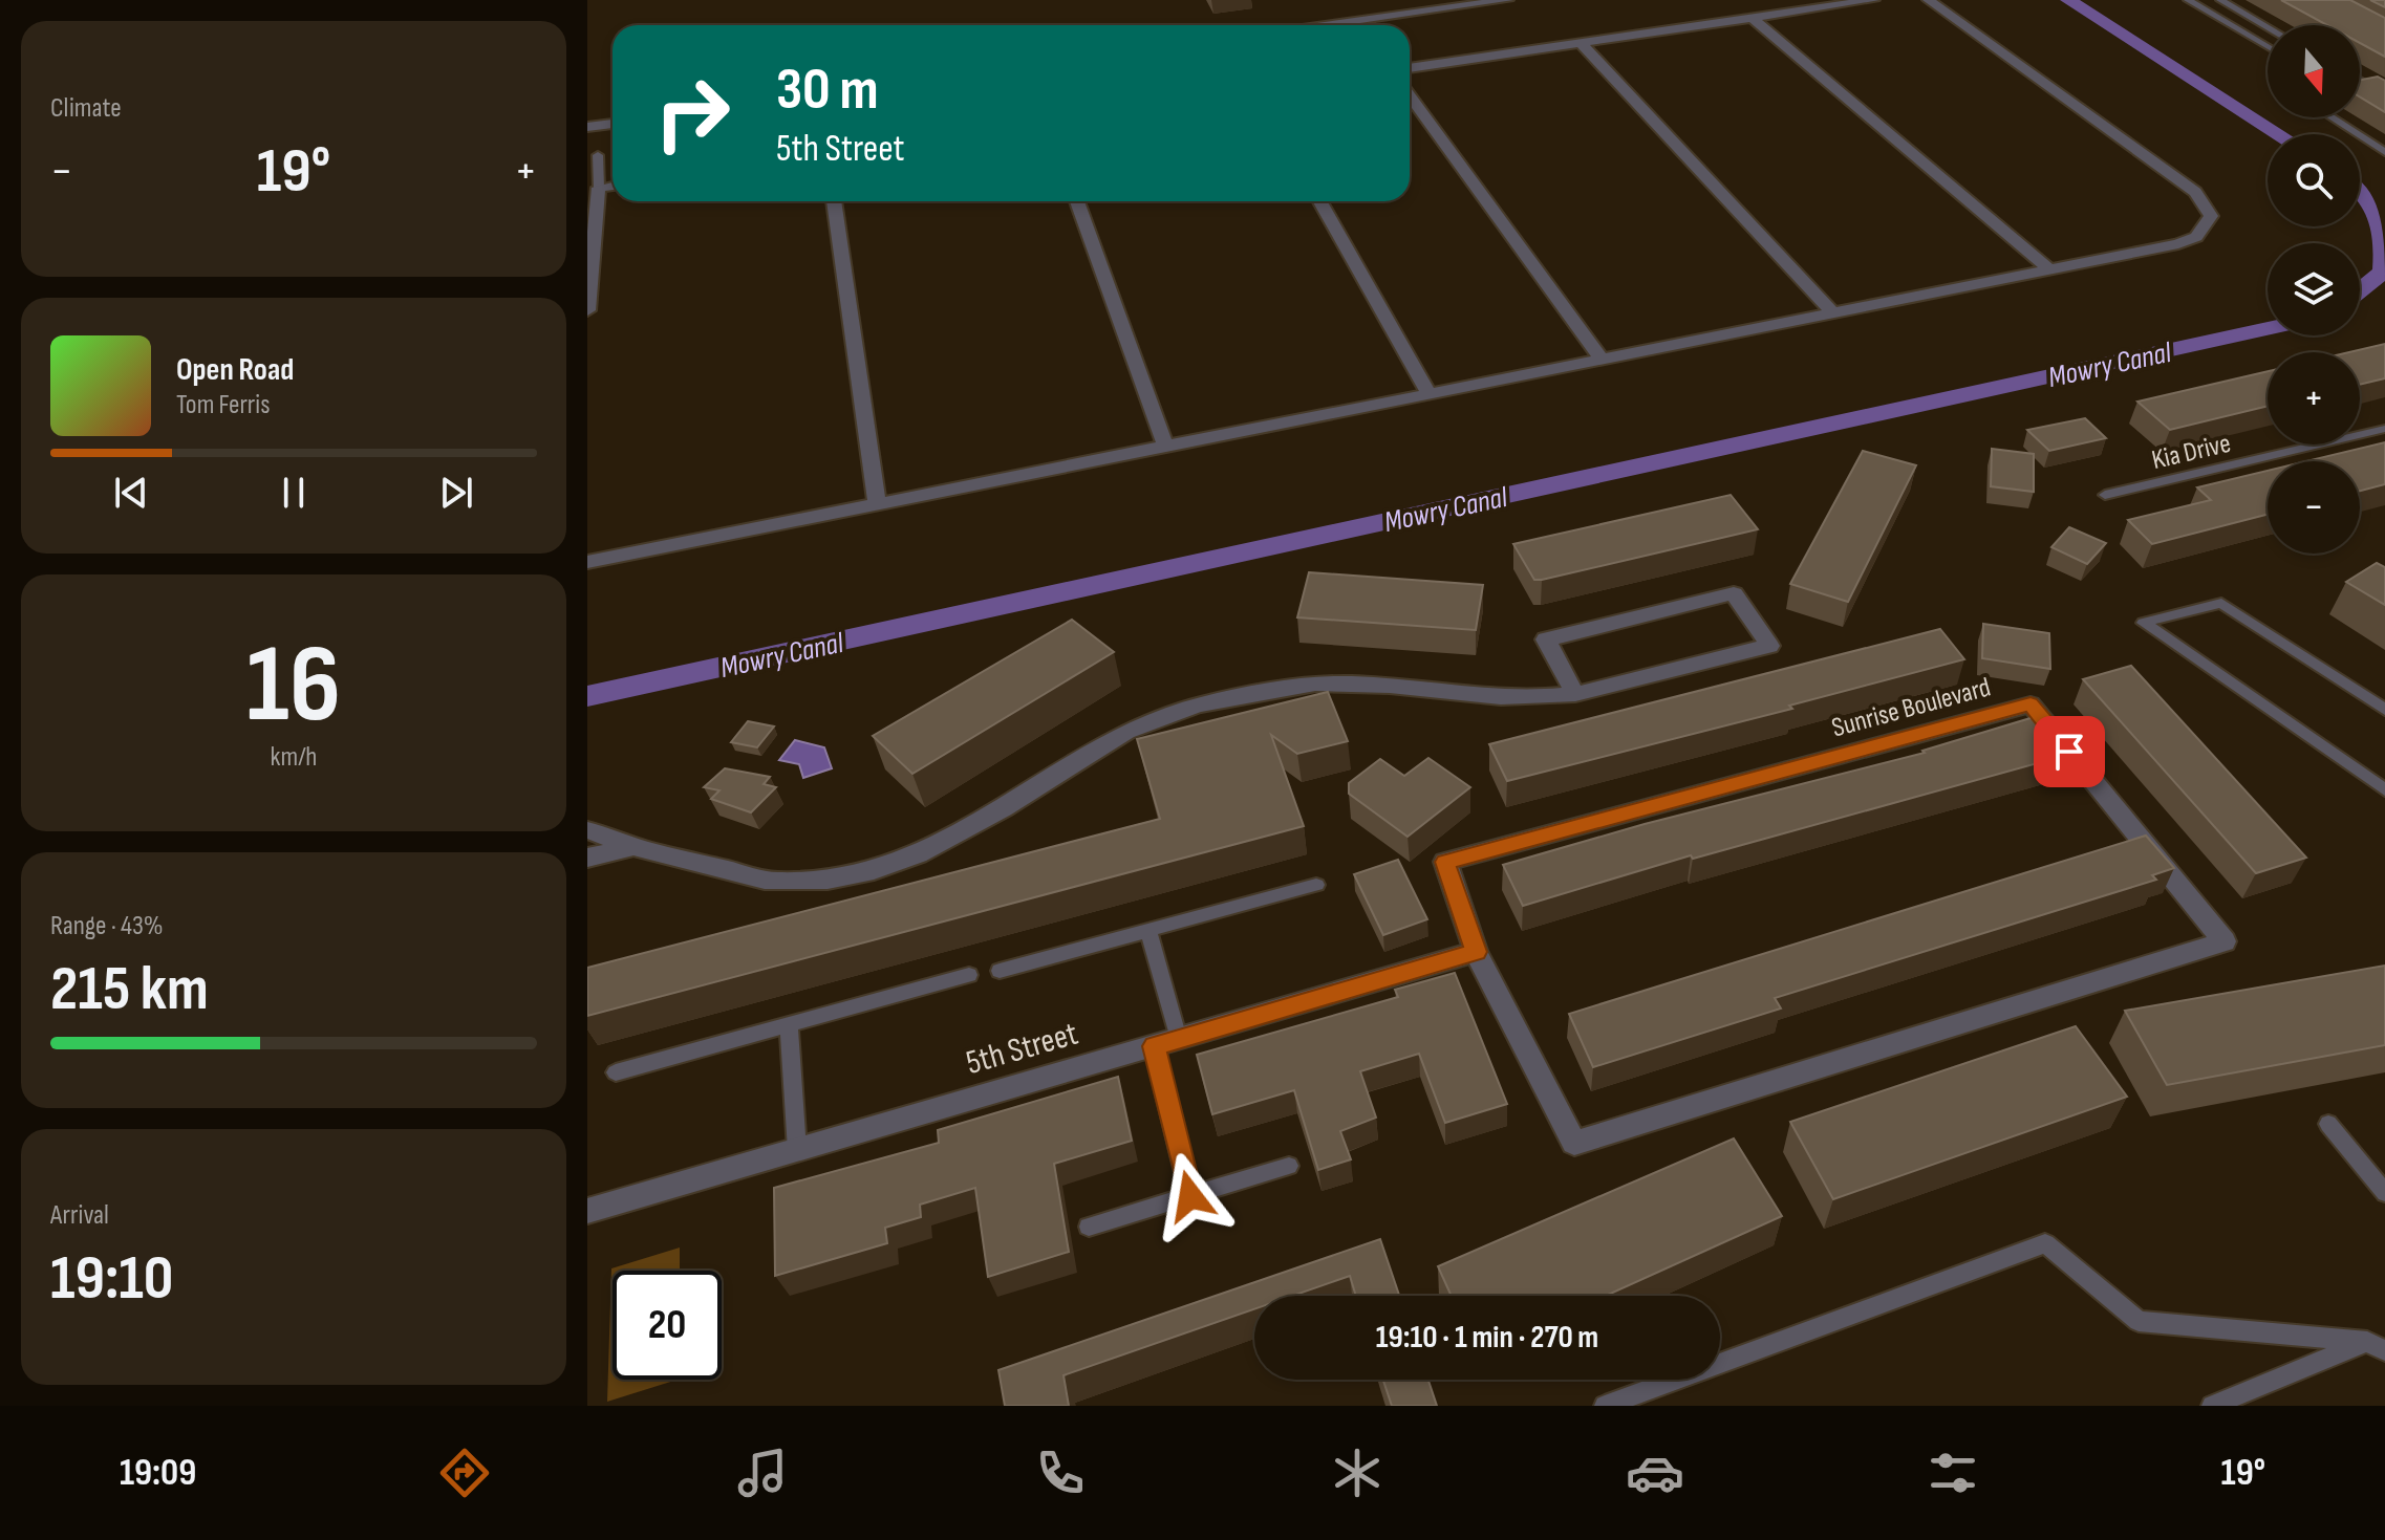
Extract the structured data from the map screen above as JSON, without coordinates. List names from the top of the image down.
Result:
{
  "streets": {
    "street": ["Sunrise Boulevard", "5th Street"],
    "lane": ["Kia Drive"]
  },
  "crossings": [
    ["Sunrise Boulevard", "5th Street"]
  ],
  "water": ["Mowry Canal"],
  "north": "bottom",
  "page": {
    "tile": [
      "Climate",
      ["16", "km/h"],
      ["Range · 43%", "215 km"],
      ["Arrival", "19:10"]
    ],
    "map_buttons": ["+", "−"],
    "turn": ["30 m", "5th Street"],
    "heat": ["−", "19°", "+"],
    "song": ["Open Road", "Tom Ferris"],
    "limit": "20",
    "trip": "19:10 · 1 min · 270 m",
    "tabs": ["19:09", "19°"]
  }
}
